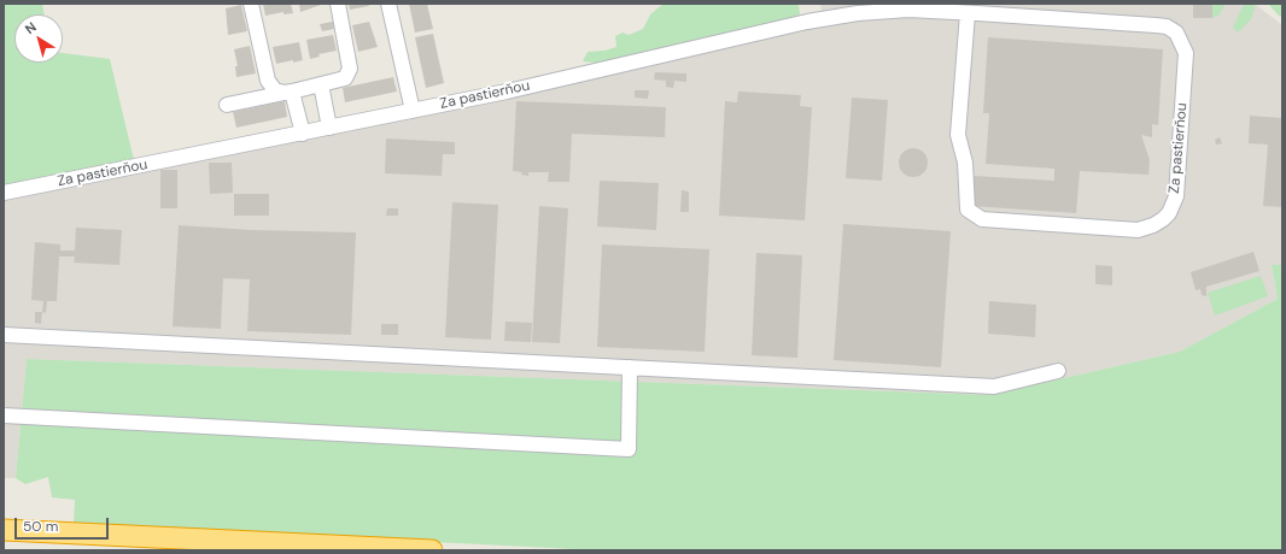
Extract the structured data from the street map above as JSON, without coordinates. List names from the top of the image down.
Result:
{
  "streets": {
    "street": ["Za pastierňou"]
  },
  "scale_bar": "50 m",
  "north": "top left"
}
